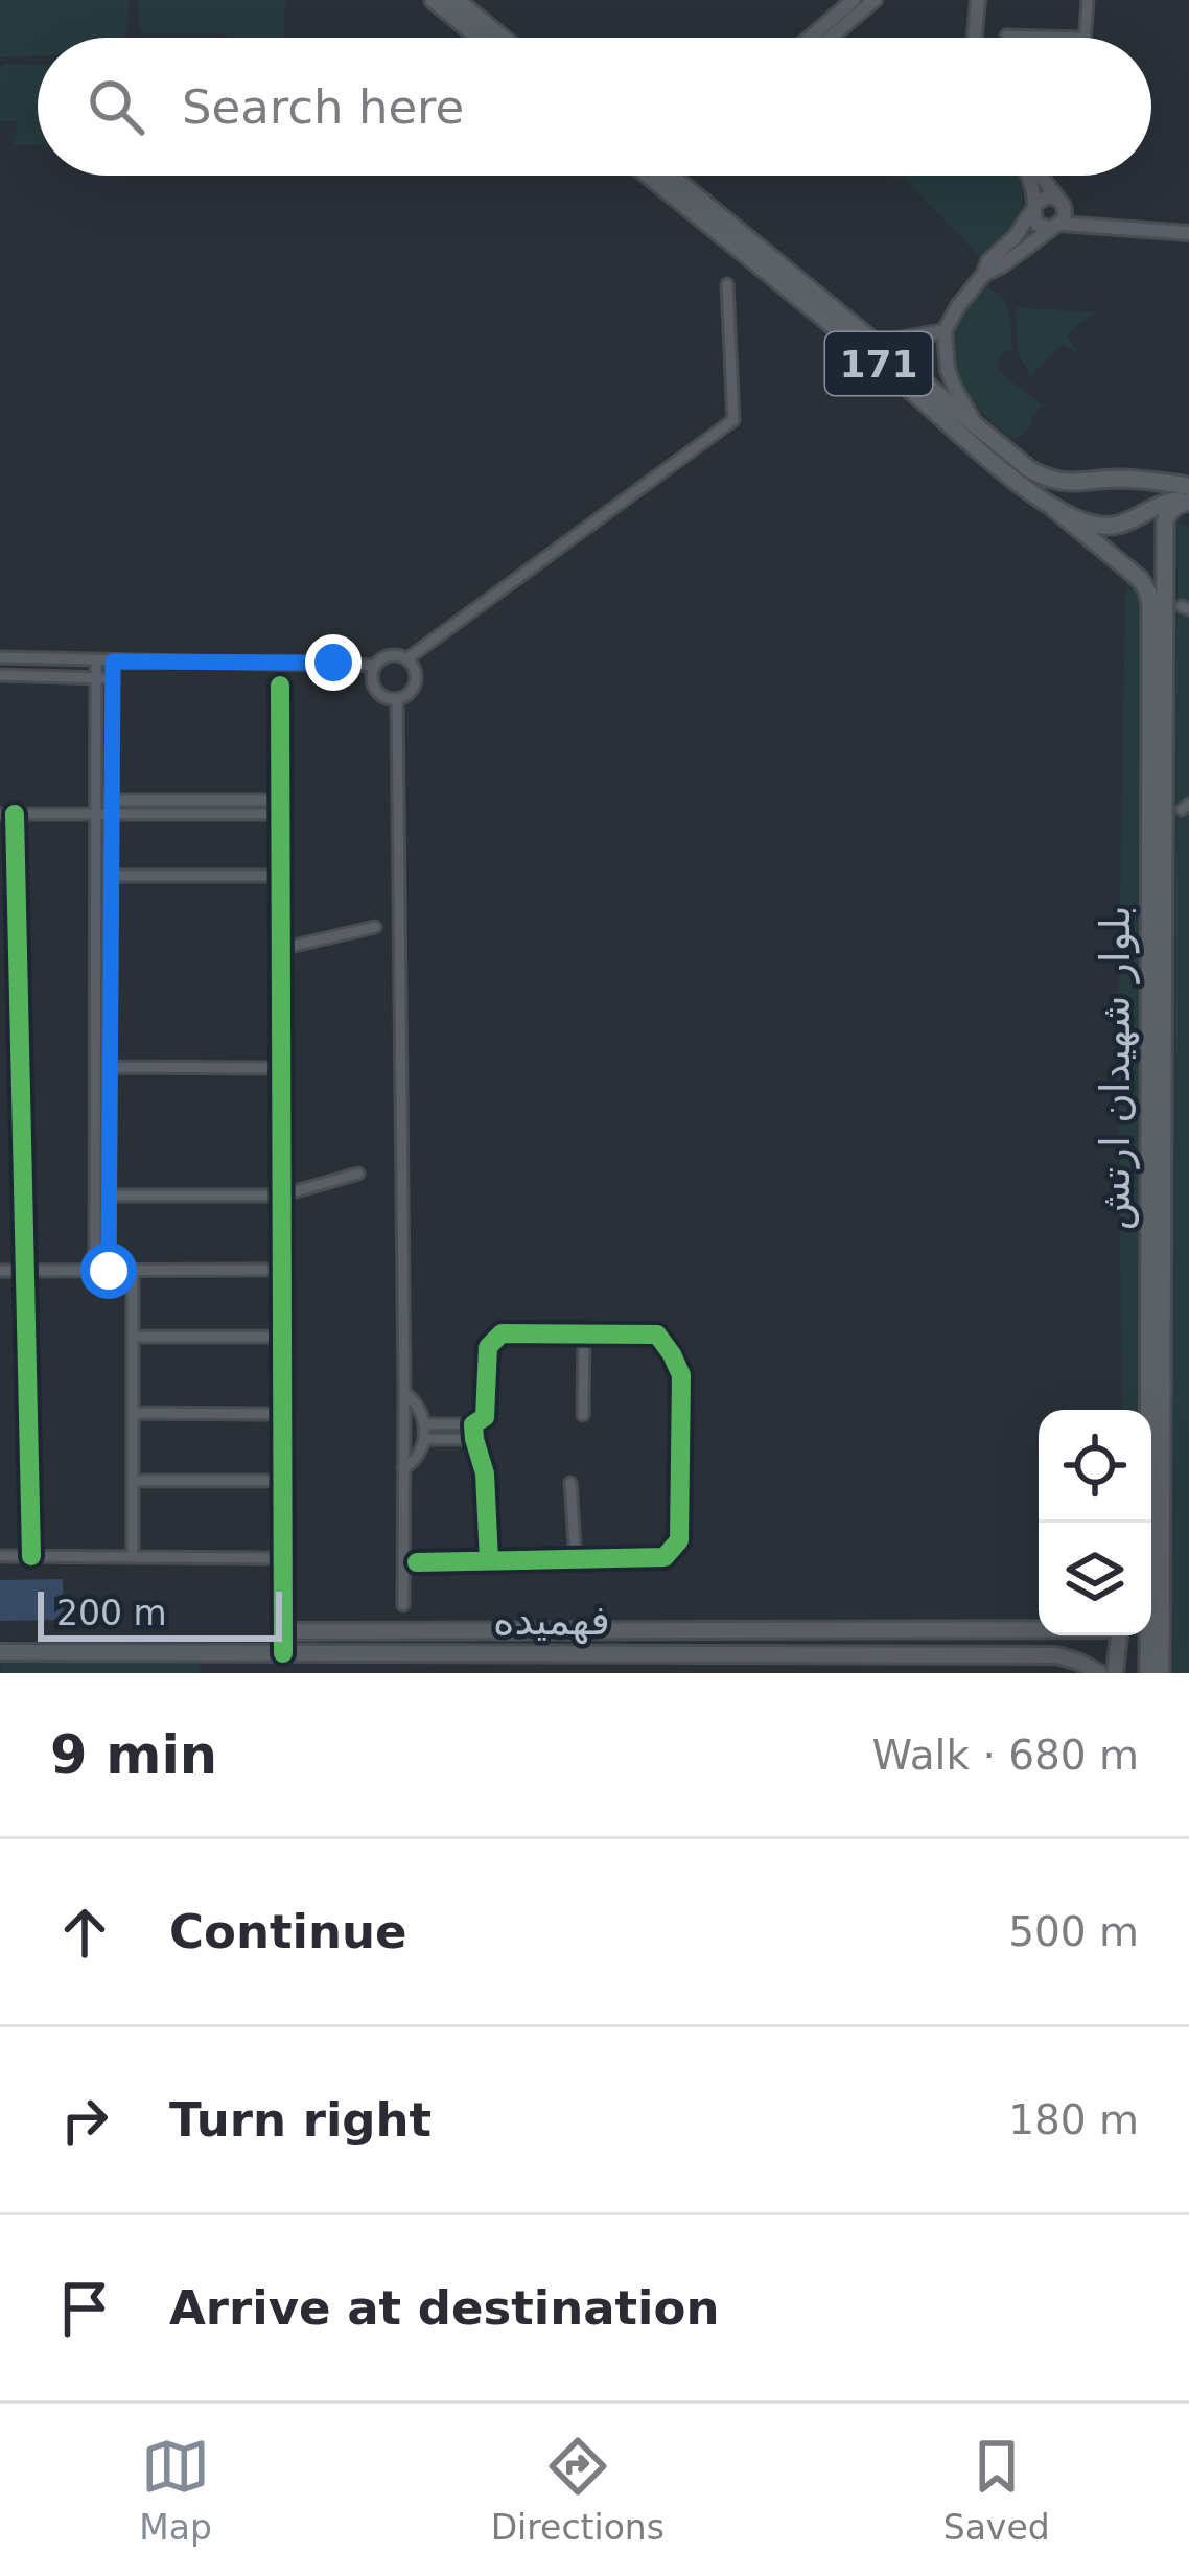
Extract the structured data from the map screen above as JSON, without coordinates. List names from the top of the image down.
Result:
{
  "streets": {
    "main road": ["171", "بلوار شهیدان ارتش", "فهمیده"]
  },
  "crossings": [
    ["171", "بلوار شهیدان ارتش"]
  ],
  "scale_bar": "200 m",
  "page": {
    "search": "Search here",
    "scale": "200 m",
    "heading": ["9 min", "Walk · 680 m"],
    "list": [
      ["Continue", "500 m"],
      ["Turn right", "180 m"],
      "Arrive at destination"
    ],
    "nav": ["Map", "Directions", "Saved"]
  }
}
